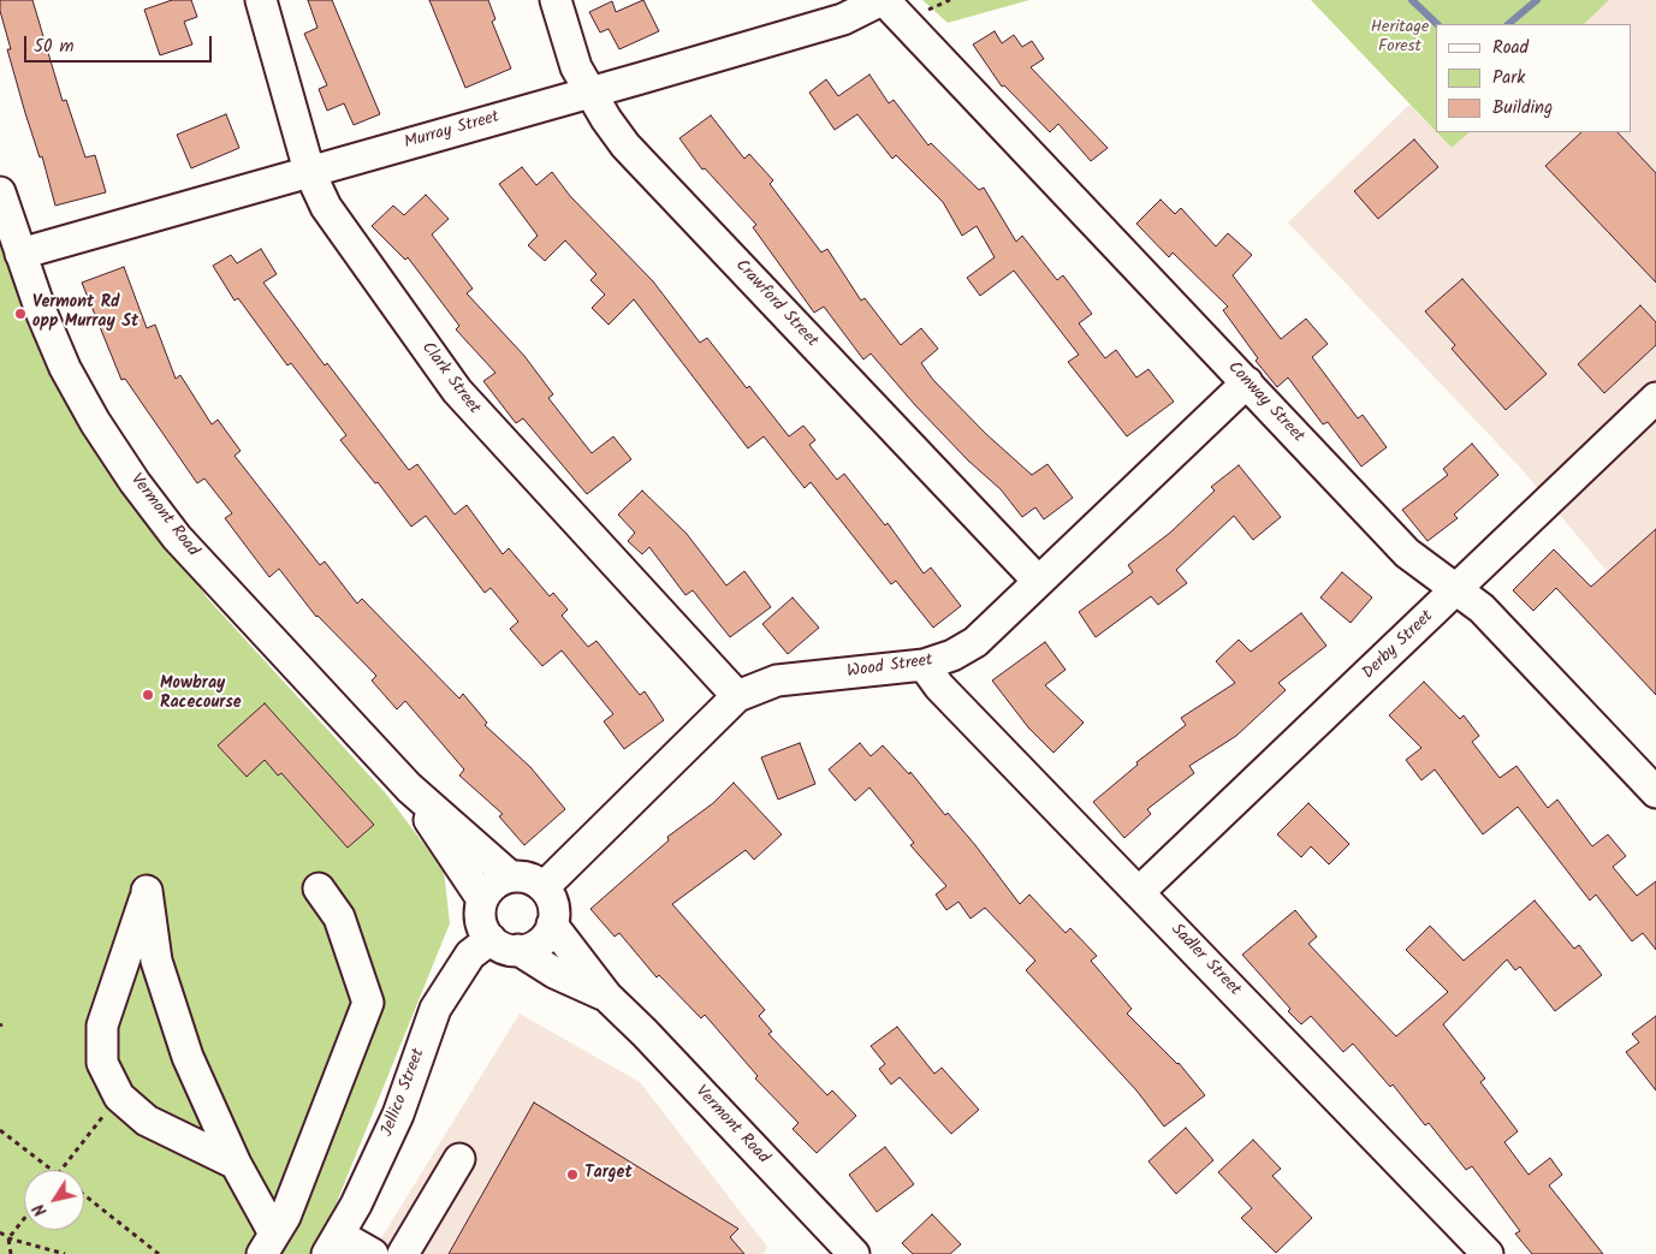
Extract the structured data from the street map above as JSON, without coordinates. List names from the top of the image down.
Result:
{
  "streets": {
    "street": [
      "Murray Street",
      "Crawford Street",
      "Clark Street",
      "Conway Street",
      "Vermont Road",
      "Derby Street",
      "Wood Street",
      "Sadler Street",
      "Jellico Street"
    ]
  },
  "crossings": [
    ["Murray Street", "Crawford Street"],
    ["Murray Street", "Clark Street"],
    ["Murray Street", "Conway Street"],
    ["Murray Street", "Vermont Road"],
    ["Crawford Street", "Wood Street"],
    ["Clark Street", "Wood Street"],
    ["Conway Street", "Derby Street"],
    ["Conway Street", "Wood Street"],
    ["Vermont Road", "Wood Street"],
    ["Vermont Road", "Jellico Street"],
    ["Derby Street", "Sadler Street"],
    ["Wood Street", "Sadler Street"],
    ["Wood Street", "Jellico Street"]
  ],
  "parks": ["Heritage Forest"],
  "places": ["Vermont Rd opp Murray St", "Mowbray Racecourse", "Target"],
  "legend": ["Road", "Park", "Building"],
  "scale_bar": "50 m",
  "north": "bottom left"
}
